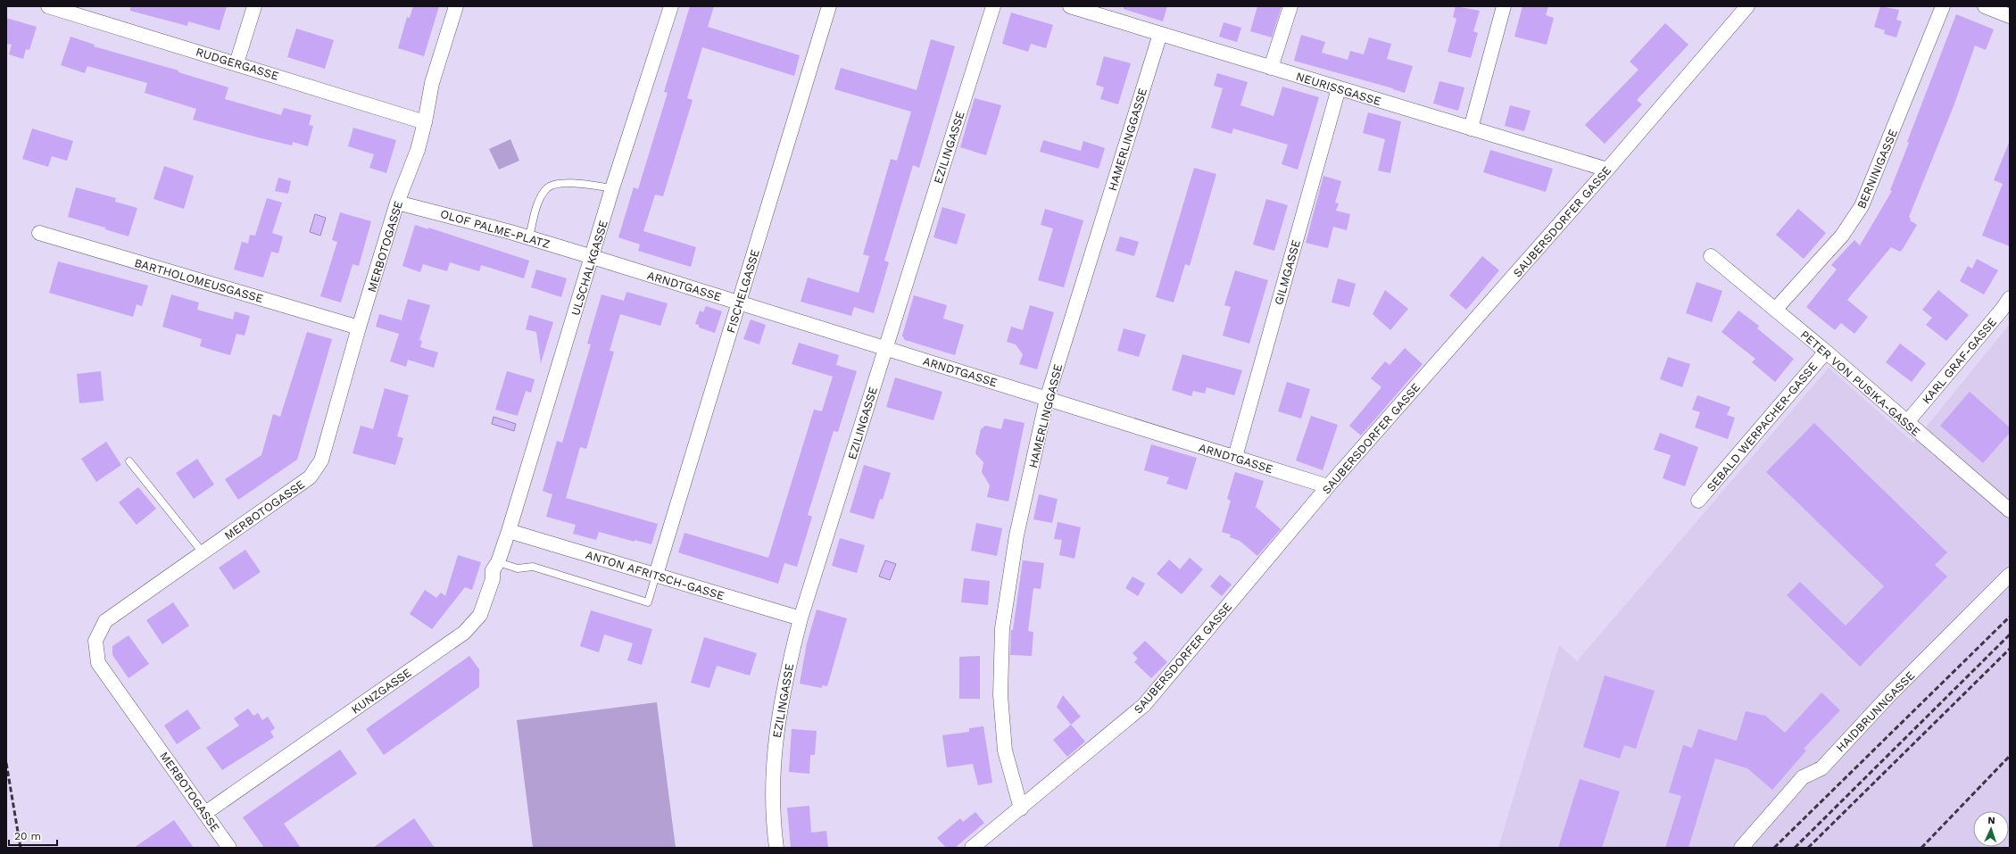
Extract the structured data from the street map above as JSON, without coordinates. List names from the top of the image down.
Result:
{
  "streets": {
    "street": [
      "RUDGERGASSE",
      "NEURISSGASSE",
      "HAMERLINGGASSE",
      "EZILINGASSE",
      "BERNINIGASSE",
      "SAUBERSDORFER GASSE",
      "OLOF PALME-PLATZ",
      "MERBOTOGASSE",
      "ULSCHALKGASSE",
      "GILMGASSE",
      "BARTHOLOMEUSGASSE",
      "ARNDTGASSE",
      "FISCHELGASSE",
      "KARL GRAF-GASSE",
      "PETER VON PUSIKA-GASSE",
      "SEBALD WERPACHER-GASSE",
      "ANTON AFRITSCH-GASSE",
      "KUNZGASSE",
      "HAIDBRUNNGASSE"
    ]
  },
  "crossings": [
    ["RUDGERGASSE", "MERBOTOGASSE"],
    ["NEURISSGASSE", "HAMERLINGGASSE"],
    ["NEURISSGASSE", "SAUBERSDORFER GASSE"],
    ["NEURISSGASSE", "GILMGASSE"],
    ["HAMERLINGGASSE", "SAUBERSDORFER GASSE"],
    ["HAMERLINGGASSE", "ARNDTGASSE"],
    ["EZILINGASSE", "ARNDTGASSE"],
    ["EZILINGASSE", "ANTON AFRITSCH-GASSE"],
    ["BERNINIGASSE", "PETER VON PUSIKA-GASSE"],
    ["SAUBERSDORFER GASSE", "ARNDTGASSE"],
    ["OLOF PALME-PLATZ", "MERBOTOGASSE"],
    ["OLOF PALME-PLATZ", "ULSCHALKGASSE"],
    ["OLOF PALME-PLATZ", "ARNDTGASSE"],
    ["MERBOTOGASSE", "BARTHOLOMEUSGASSE"],
    ["MERBOTOGASSE", "KUNZGASSE"],
    ["ULSCHALKGASSE", "ARNDTGASSE"],
    ["ULSCHALKGASSE", "ANTON AFRITSCH-GASSE"],
    ["ULSCHALKGASSE", "KUNZGASSE"],
    ["GILMGASSE", "ARNDTGASSE"],
    ["ARNDTGASSE", "FISCHELGASSE"],
    ["FISCHELGASSE", "ANTON AFRITSCH-GASSE"],
    ["KARL GRAF-GASSE", "PETER VON PUSIKA-GASSE"],
    ["PETER VON PUSIKA-GASSE", "SEBALD WERPACHER-GASSE"],
    ["ANTON AFRITSCH-GASSE", "KUNZGASSE"]
  ],
  "scale_bar": "20 m",
  "north": "top"
}
